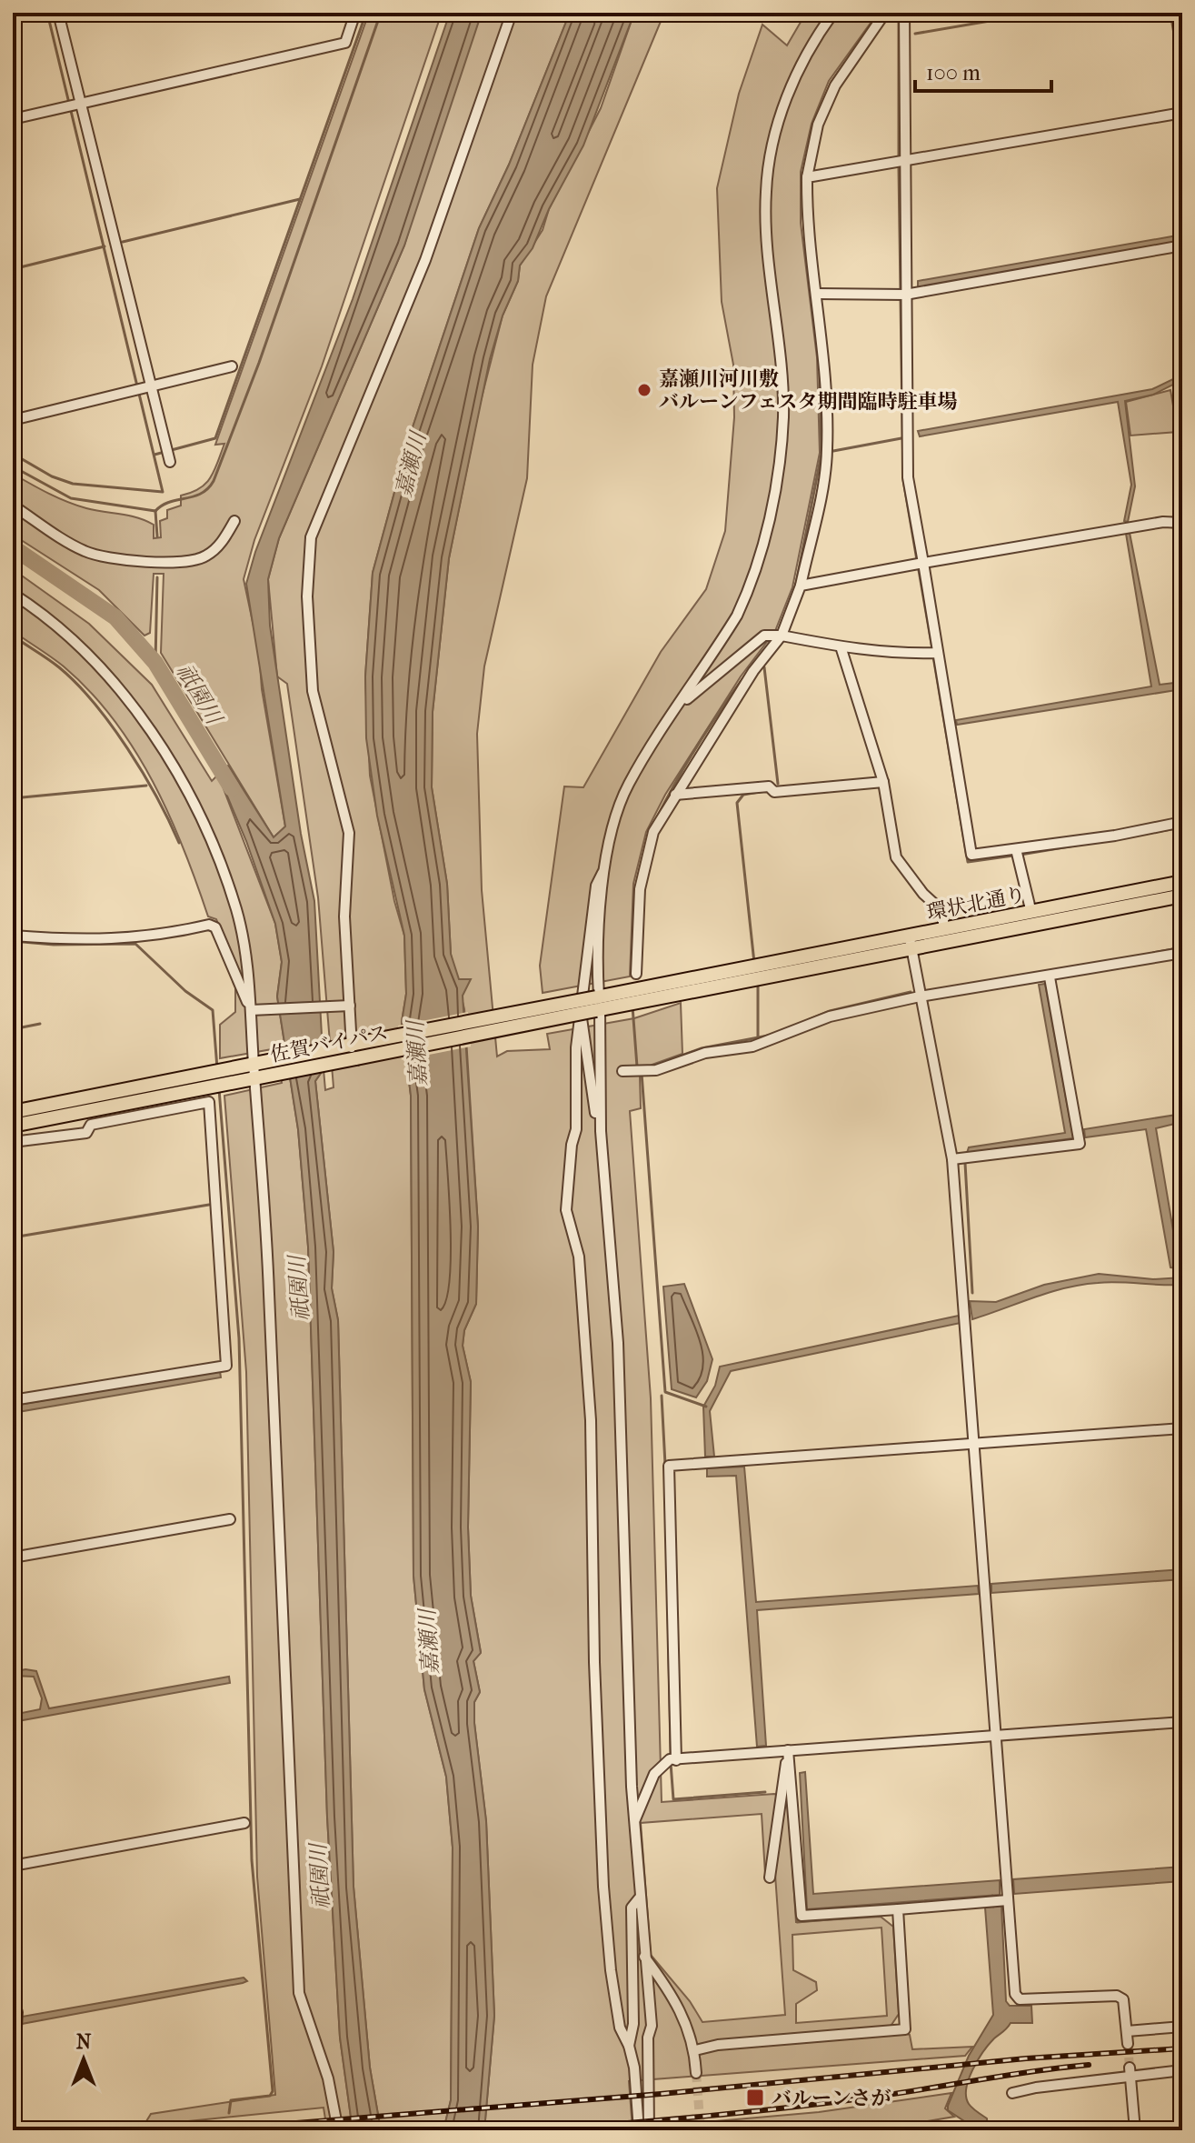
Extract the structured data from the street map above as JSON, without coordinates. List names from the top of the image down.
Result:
{
  "streets": {
    "highway": ["環状北通り", "佐賀バイパス"]
  },
  "crossings": [
    ["環状北通り", "佐賀バイパス"]
  ],
  "water": ["嘉瀬川", "祇園川"],
  "places": {
    "other": ["嘉瀬川河川敷 バルーンフェスタ期間臨時駐車場"],
    "transit": ["バルーンさが"]
  },
  "scale_bar": "100 m",
  "north": "top"
}
